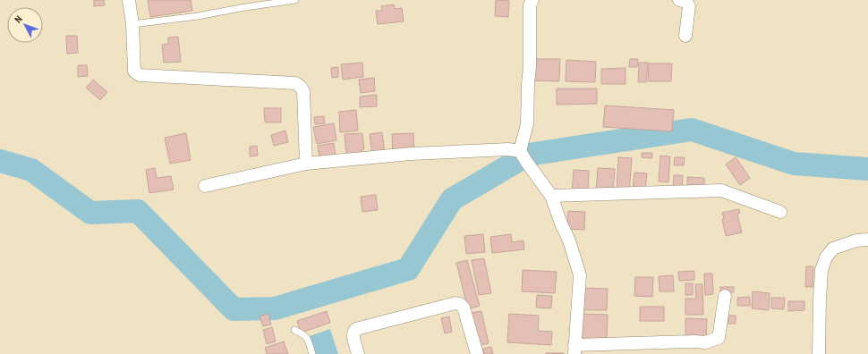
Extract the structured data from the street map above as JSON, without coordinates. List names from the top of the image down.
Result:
{
  "north": "top left"
}
